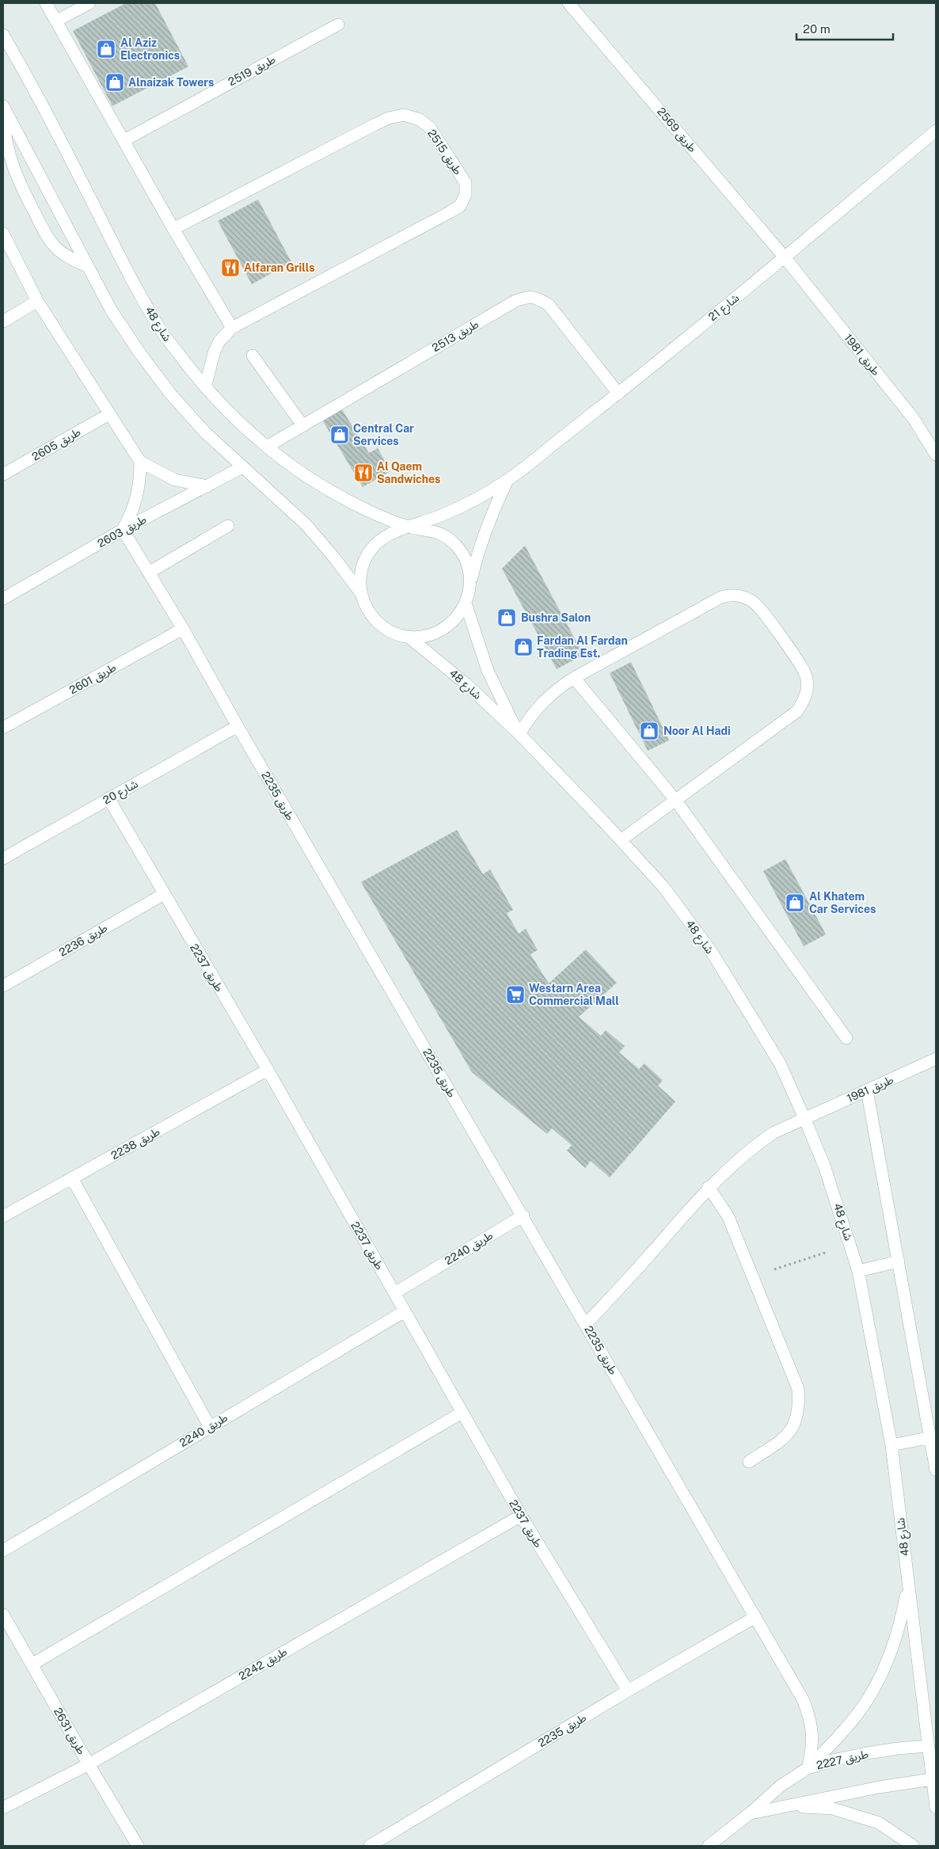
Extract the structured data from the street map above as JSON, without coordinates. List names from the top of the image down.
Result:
{
  "streets": {
    "street": [
      "طريق 2519",
      "طريق 2569",
      "طريق 2515",
      "شارع 21",
      "شارع 48",
      "طريق 2513",
      "طريق 1981",
      "طريق 2605",
      "طريق 2603",
      "طريق 2601",
      "شارع 20",
      "طريق 2235",
      "طريق 2236",
      "طريق 2237",
      "طريق 2238",
      "طريق 2240",
      "طريق 2242",
      "طريق 2631",
      "طريق 2227"
    ]
  },
  "crossings": [
    ["طريق 2569", "شارع 21"],
    ["طريق 2569", "طريق 1981"],
    ["طريق 2515", "شارع 48"],
    ["شارع 21", "شارع 48"],
    ["شارع 21", "طريق 2513"],
    ["شارع 21", "طريق 1981"],
    ["شارع 48", "طريق 2513"],
    ["شارع 48", "طريق 1981"],
    ["شارع 48", "طريق 2227"],
    ["طريق 1981", "طريق 2235"],
    ["طريق 2603", "طريق 2235"],
    ["طريق 2601", "طريق 2235"],
    ["شارع 20", "طريق 2235"],
    ["شارع 20", "طريق 2237"],
    ["طريق 2235", "طريق 2237"],
    ["طريق 2235", "طريق 2240"],
    ["طريق 2235", "طريق 2227"],
    ["طريق 2236", "طريق 2237"],
    ["طريق 2237", "طريق 2238"],
    ["طريق 2237", "طريق 2240"],
    ["طريق 2237", "طريق 2242"],
    ["طريق 2242", "طريق 2631"]
  ],
  "places": {
    "shop": [
      "Al Aziz Electronics",
      "Alnaizak Towers",
      "Central Car Services",
      "Bushra Salon",
      "Fardan Al Fardan Trading Est.",
      "Noor Al Hadi",
      "Al Khatem Car Services"
    ],
    "restaurant": ["Alfaran Grills", "Al Qaem Sandwiches"],
    "supermarket": ["Westarn Area Commercial Mall"]
  },
  "scale_bar": "20 m"
}
